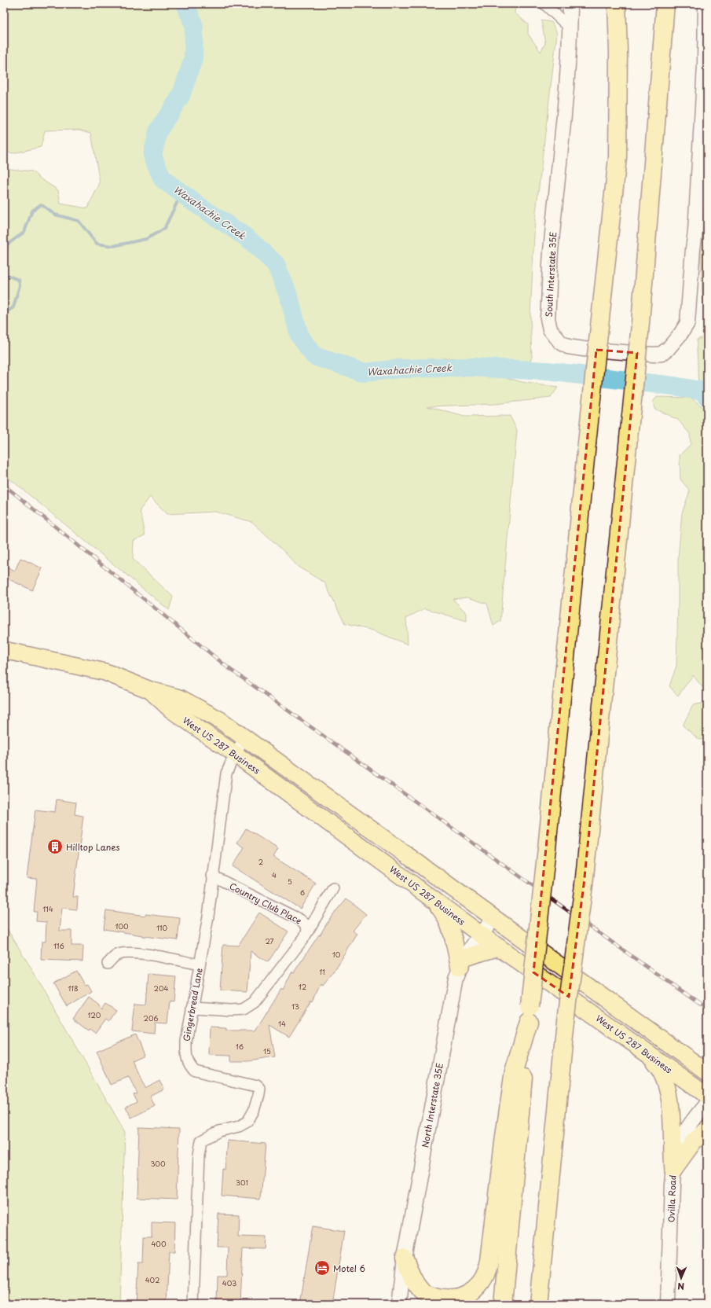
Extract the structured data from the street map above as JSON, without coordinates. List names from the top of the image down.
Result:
{
  "streets": {
    "main road": [
      "South Interstate 35E",
      "West US 287 Business",
      "North Interstate 35E",
      "Ovilla Road"
    ],
    "street": ["Country Club Place", "Gingerbread Lane"]
  },
  "crossings": [
    ["West US 287 Business", "Gingerbread Lane"],
    ["West US 287 Business", "North Interstate 35E"],
    ["Country Club Place", "Gingerbread Lane"]
  ],
  "water": ["Waxahachie Creek"],
  "places": {
    "building": ["Hilltop Lanes"],
    "hotel": ["Motel 6"]
  },
  "house_numbers": [
    "2",
    "4",
    "5",
    "6",
    "114",
    "100",
    "110",
    "27",
    "116",
    "10",
    "11",
    "12",
    "118",
    "204",
    "13",
    "120",
    "206",
    "14",
    "16",
    "15",
    "300",
    "301",
    "400",
    "402",
    "403"
  ],
  "north": "bottom"
}
